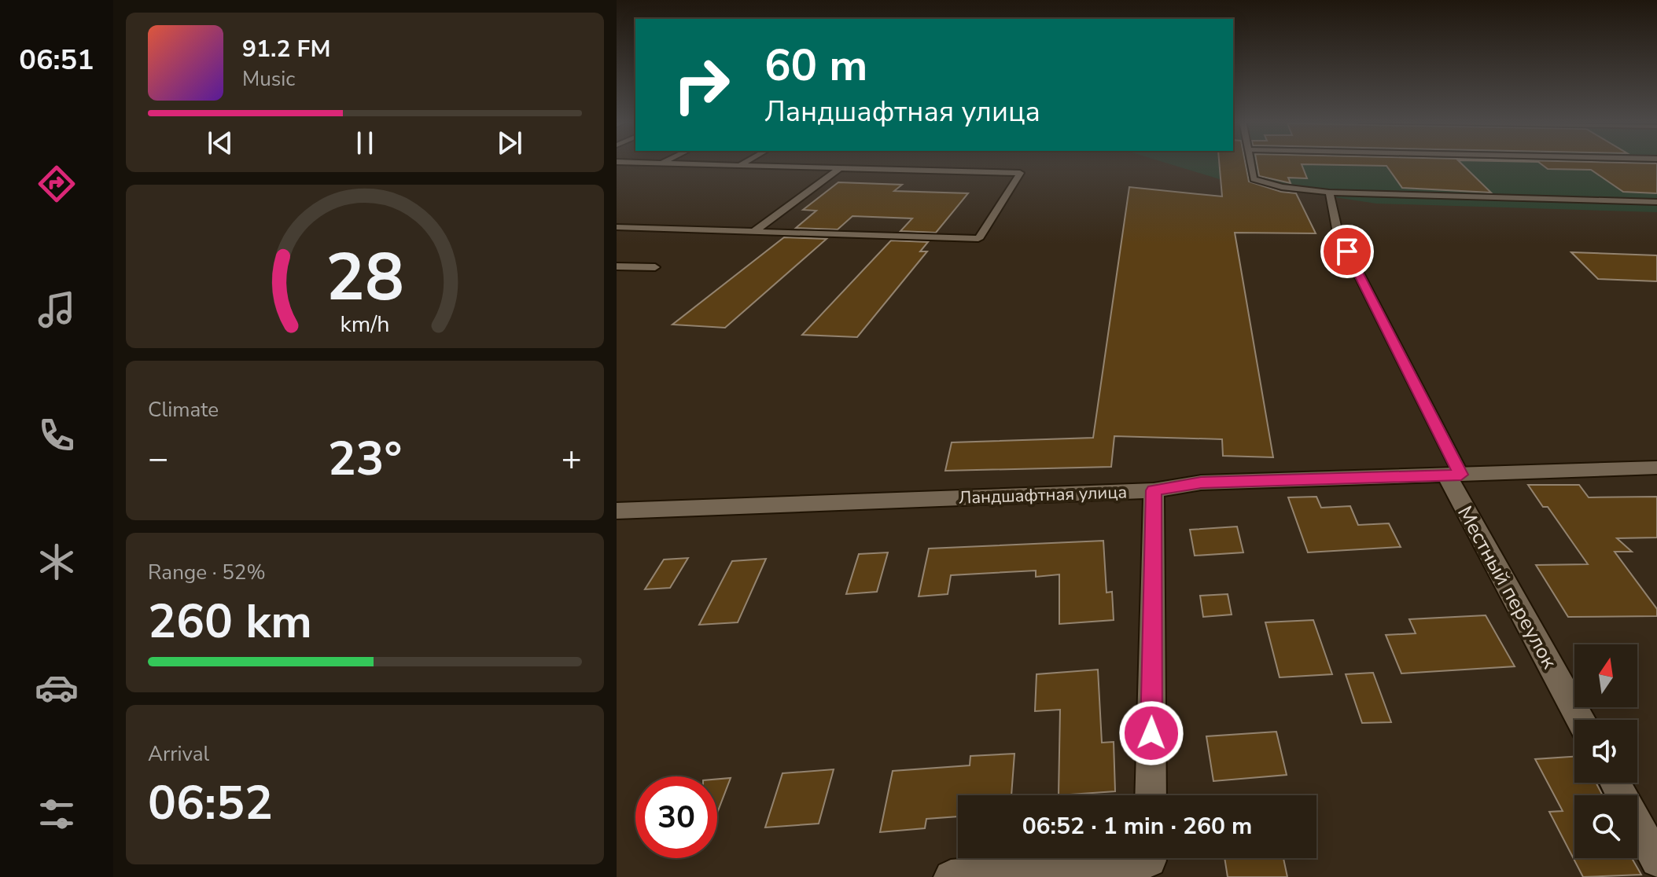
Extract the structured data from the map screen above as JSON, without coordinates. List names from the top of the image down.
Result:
{
  "streets": {
    "street": ["Ландшафтная улица", "Местный переулок"]
  },
  "crossings": [
    ["Ландшафтная улица", "Местный переулок"]
  ],
  "north": "top",
  "page": {
    "tabs": "06:51",
    "turn": ["60 m", "Ландшафтная улица"],
    "song": ["91.2 FM", "Music"],
    "tile": [
      "Climate",
      ["Range · 52%", "260 km"],
      ["Arrival", "06:52"]
    ],
    "heat": ["−", "23°", "+"],
    "limit": "30",
    "trip": "06:52 · 1 min · 260 m",
    "gauge": ["28", "km/h"]
  }
}
